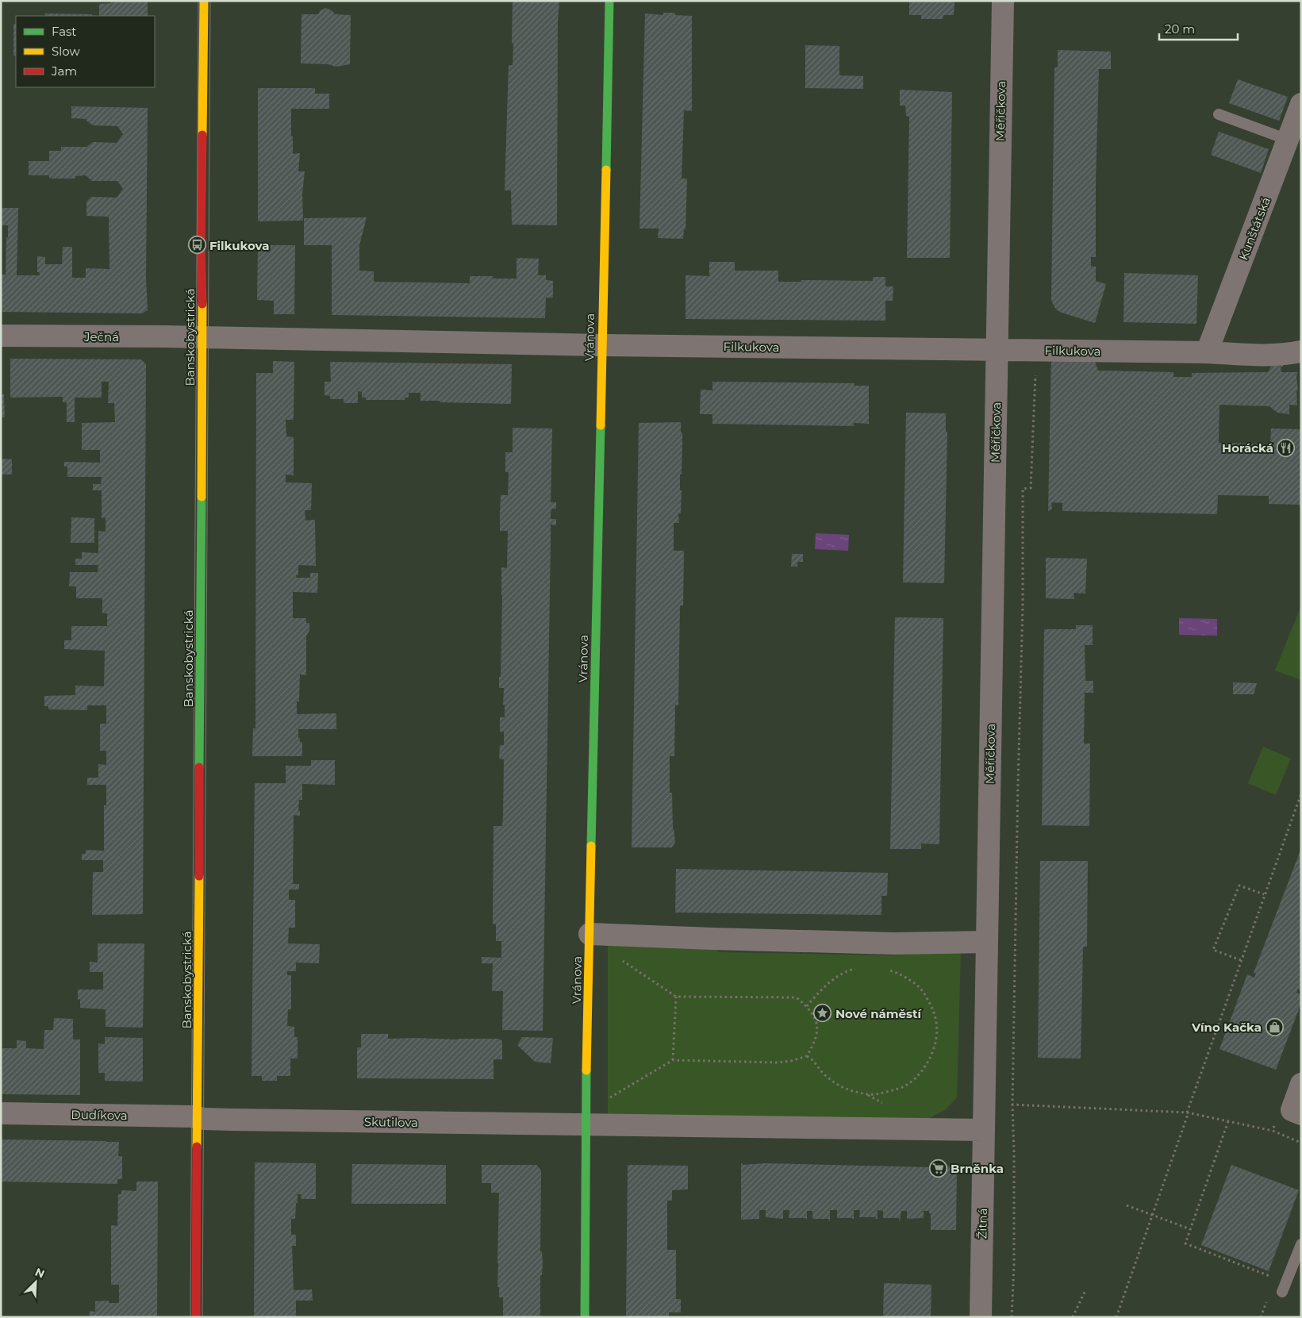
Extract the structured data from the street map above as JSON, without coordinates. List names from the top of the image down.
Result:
{
  "streets": {
    "street": [
      "Měřičkova",
      "Kunštátská",
      "Ječná",
      "Banskobystrická",
      "Vránova",
      "Filkukova",
      "Dudíkova",
      "Skutilova",
      "Žitná"
    ]
  },
  "crossings": [
    ["Měřičkova", "Filkukova"],
    ["Kunštátská", "Filkukova"],
    ["Ječná", "Banskobystrická"],
    ["Ječná", "Filkukova"],
    ["Banskobystrická", "Filkukova"],
    ["Banskobystrická", "Dudíkova"],
    ["Banskobystrická", "Skutilova"],
    ["Vránova", "Filkukova"],
    ["Vránova", "Skutilova"],
    ["Dudíkova", "Skutilova"]
  ],
  "places": {
    "bus stop": ["Filkukova"],
    "restaurant": ["Horácká"],
    "place": ["Nové náměstí"],
    "shop": ["Víno Kačka"],
    "supermarket": ["Brněnka"]
  },
  "legend": ["Fast", "Slow", "Jam"],
  "scale_bar": "20 m",
  "north": "top right"
}
